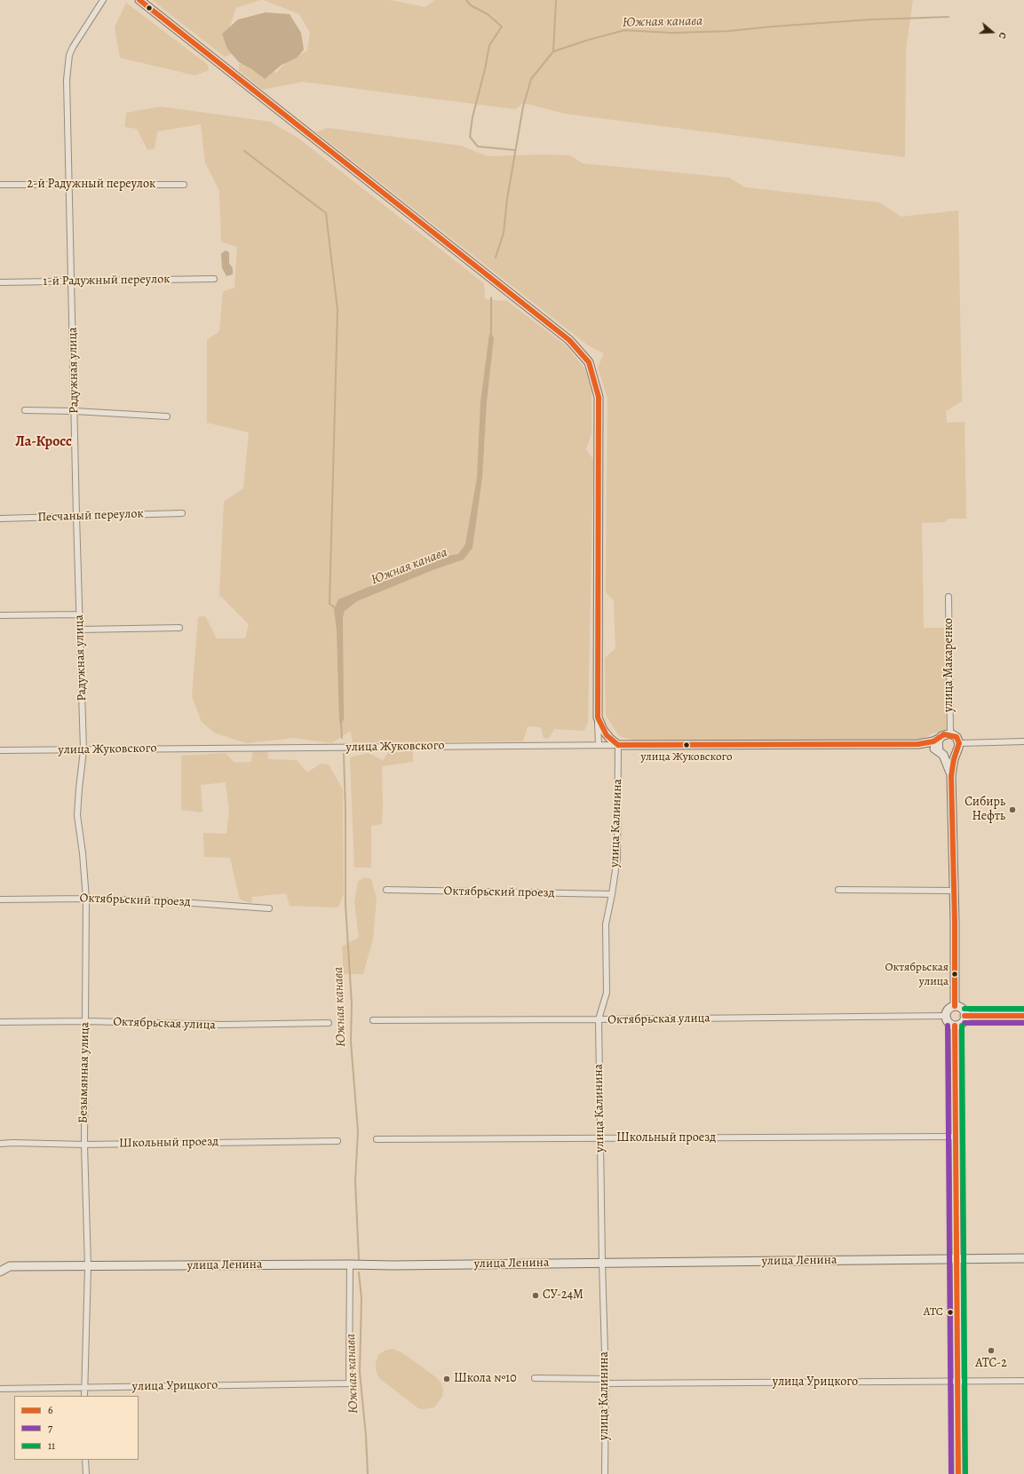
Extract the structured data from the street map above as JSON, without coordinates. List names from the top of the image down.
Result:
{
  "streets": {
    "street": [
      "2-й Радужный переулок",
      "1-й Радужный переулок",
      "Радужная улица",
      "Песчаный переулок",
      "улица Макаренко",
      "улица Жуковского",
      "улица Калинина",
      "Октябрьский проезд",
      "Октябрьская улица",
      "Безымянная улица",
      "Школьный проезд",
      "улица Ленина",
      "улица Урицкого"
    ]
  },
  "crossings": [
    ["2-й Радужный переулок", "Радужная улица"],
    ["1-й Радужный переулок", "Радужная улица"],
    ["Радужная улица", "Песчаный переулок"],
    ["Радужная улица", "улица Жуковского"],
    ["Радужная улица", "Безымянная улица"],
    ["улица Макаренко", "улица Жуковского"],
    ["улица Жуковского", "улица Калинина"],
    ["улица Жуковского", "Безымянная улица"],
    ["улица Калинина", "Октябрьский проезд"],
    ["улица Калинина", "Октябрьская улица"],
    ["улица Калинина", "Школьный проезд"],
    ["улица Калинина", "улица Ленина"],
    ["улица Калинина", "улица Урицкого"],
    ["Октябрьский проезд", "Безымянная улица"],
    ["Октябрьская улица", "Безымянная улица"],
    ["Безымянная улица", "Школьный проезд"],
    ["Безымянная улица", "улица Ленина"],
    ["Безымянная улица", "улица Урицкого"],
    ["улица Ленина", "улица Урицкого"]
  ],
  "districts": ["Ла-Кросс"],
  "water": ["Южная канава"],
  "places": [
    "улица Жуковского",
    "Сибирь Нефть",
    "Октябрьская улица",
    "СУ-24М",
    "АТС",
    "АТС-2",
    "Школа №10"
  ],
  "lines": ["transit line 6", "transit line 11", "transit line 7"],
  "legend": ["6", "7", "11"],
  "north": "right"
}
